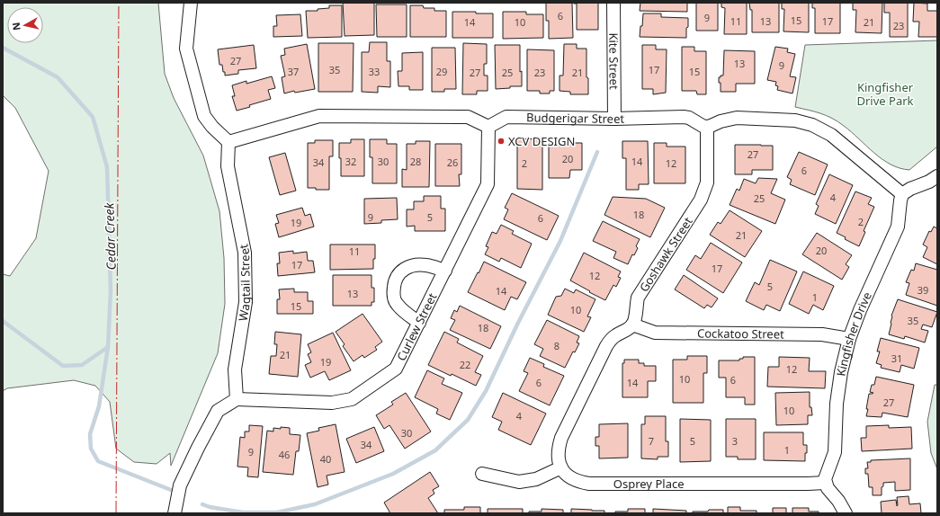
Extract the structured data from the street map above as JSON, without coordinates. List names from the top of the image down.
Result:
{
  "streets": {
    "street": [
      "Kite Street",
      "Budgerigar Street",
      "Goshawk Street",
      "Wagtail Street",
      "Curlew Street",
      "Cockatoo Street",
      "Kingfisher Drive",
      "Osprey Place"
    ]
  },
  "crossings": [
    ["Kite Street", "Budgerigar Street"],
    ["Budgerigar Street", "Goshawk Street"],
    ["Budgerigar Street", "Curlew Street"],
    ["Goshawk Street", "Cockatoo Street"],
    ["Wagtail Street", "Curlew Street"],
    ["Cockatoo Street", "Kingfisher Drive"],
    ["Kingfisher Drive", "Osprey Place"]
  ],
  "water": ["Cedar Creek"],
  "parks": ["Kingfisher Drive Park"],
  "places": ["XCV DESIGN"],
  "house_numbers": [
    "6",
    "9",
    "15",
    "11",
    "13",
    "17",
    "14",
    "10",
    "21",
    "23",
    "27",
    "13",
    "9",
    "35",
    "17",
    "37",
    "33",
    "29",
    "15",
    "27",
    "25",
    "23",
    "21",
    "27",
    "20",
    "32",
    "30",
    "28",
    "14",
    "34",
    "26",
    "2",
    "12",
    "6",
    "4",
    "25",
    "18",
    "9",
    "5",
    "6",
    "2",
    "19",
    "21",
    "20",
    "11",
    "17",
    "17",
    "12",
    "5",
    "39",
    "14",
    "13",
    "1",
    "15",
    "10",
    "35",
    "18",
    "8",
    "21",
    "31",
    "19",
    "22",
    "12",
    "10",
    "6",
    "6",
    "14",
    "27",
    "10",
    "4",
    "30",
    "7",
    "5",
    "3",
    "34",
    "1",
    "9",
    "46",
    "40"
  ],
  "north": "left"
}
